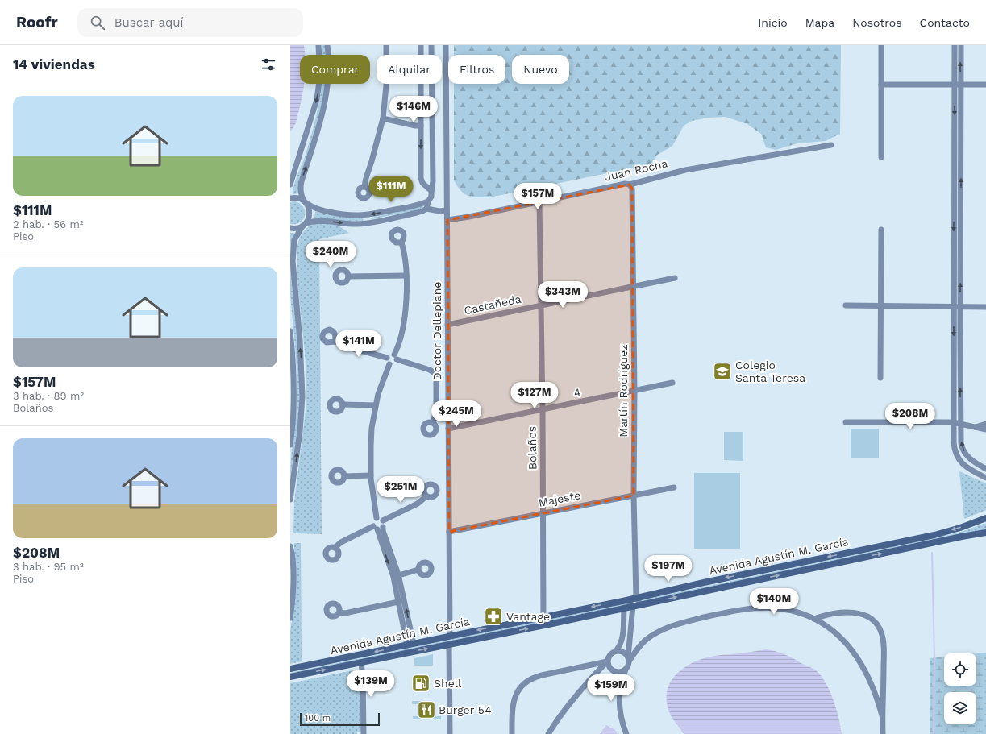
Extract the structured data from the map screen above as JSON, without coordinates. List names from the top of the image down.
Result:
{
  "streets": {
    "main road": ["Avenida Agustín M. García"],
    "street": [
      "Juan Rocha",
      "Castañeda",
      "Doctor Dellepiane",
      "Martín Rodríguez",
      "4",
      "Bolaños",
      "Majeste"
    ]
  },
  "crossings": [
    ["Juan Rocha", "Doctor Dellepiane"],
    ["Juan Rocha", "Martín Rodríguez"],
    ["Juan Rocha", "Bolaños"],
    ["Castañeda", "Doctor Dellepiane"],
    ["Castañeda", "Martín Rodríguez"],
    ["Castañeda", "Bolaños"],
    ["Doctor Dellepiane", "4"],
    ["Doctor Dellepiane", "Majeste"],
    ["Doctor Dellepiane", "Avenida Agustín M. García"],
    ["Martín Rodríguez", "4"],
    ["Martín Rodríguez", "Majeste"],
    ["Martín Rodríguez", "Avenida Agustín M. García"],
    ["4", "Bolaños"],
    ["Bolaños", "Majeste"],
    ["Bolaños", "Avenida Agustín M. García"]
  ],
  "places": {
    "school or university": ["Colegio Santa Teresa"],
    "pharmacy": ["Vantage"],
    "fuel station": ["Shell"],
    "restaurant": ["Burger 54"]
  },
  "scale_bar": "100 m",
  "page": {
    "header": "Roofr",
    "search": "Buscar aquí",
    "nav": [
      "Inicio",
      "Mapa",
      "Nosotros",
      "Contacto"
    ],
    "heading": "14 viviendas",
    "chip": [
      "Comprar",
      "Alquilar",
      "Filtros",
      "Nuevo"
    ],
    "list": [
      {
        "name": "$111M",
        "note": "2 hab. · 56 m² · Piso"
      },
      {
        "name": "$157M",
        "note": "3 hab. · 89 m² · Bolaños"
      },
      {
        "name": "$208M",
        "note": "3 hab. · 95 m² · Piso"
      }
    ],
    "price": [
      "$146M",
      "$111M",
      "$157M",
      "$240M",
      "$343M",
      "$141M",
      "$127M",
      "$245M",
      "$208M",
      "$251M",
      "$197M",
      "$140M",
      "$139M",
      "$159M"
    ],
    "scale": "100 m"
  }
}
